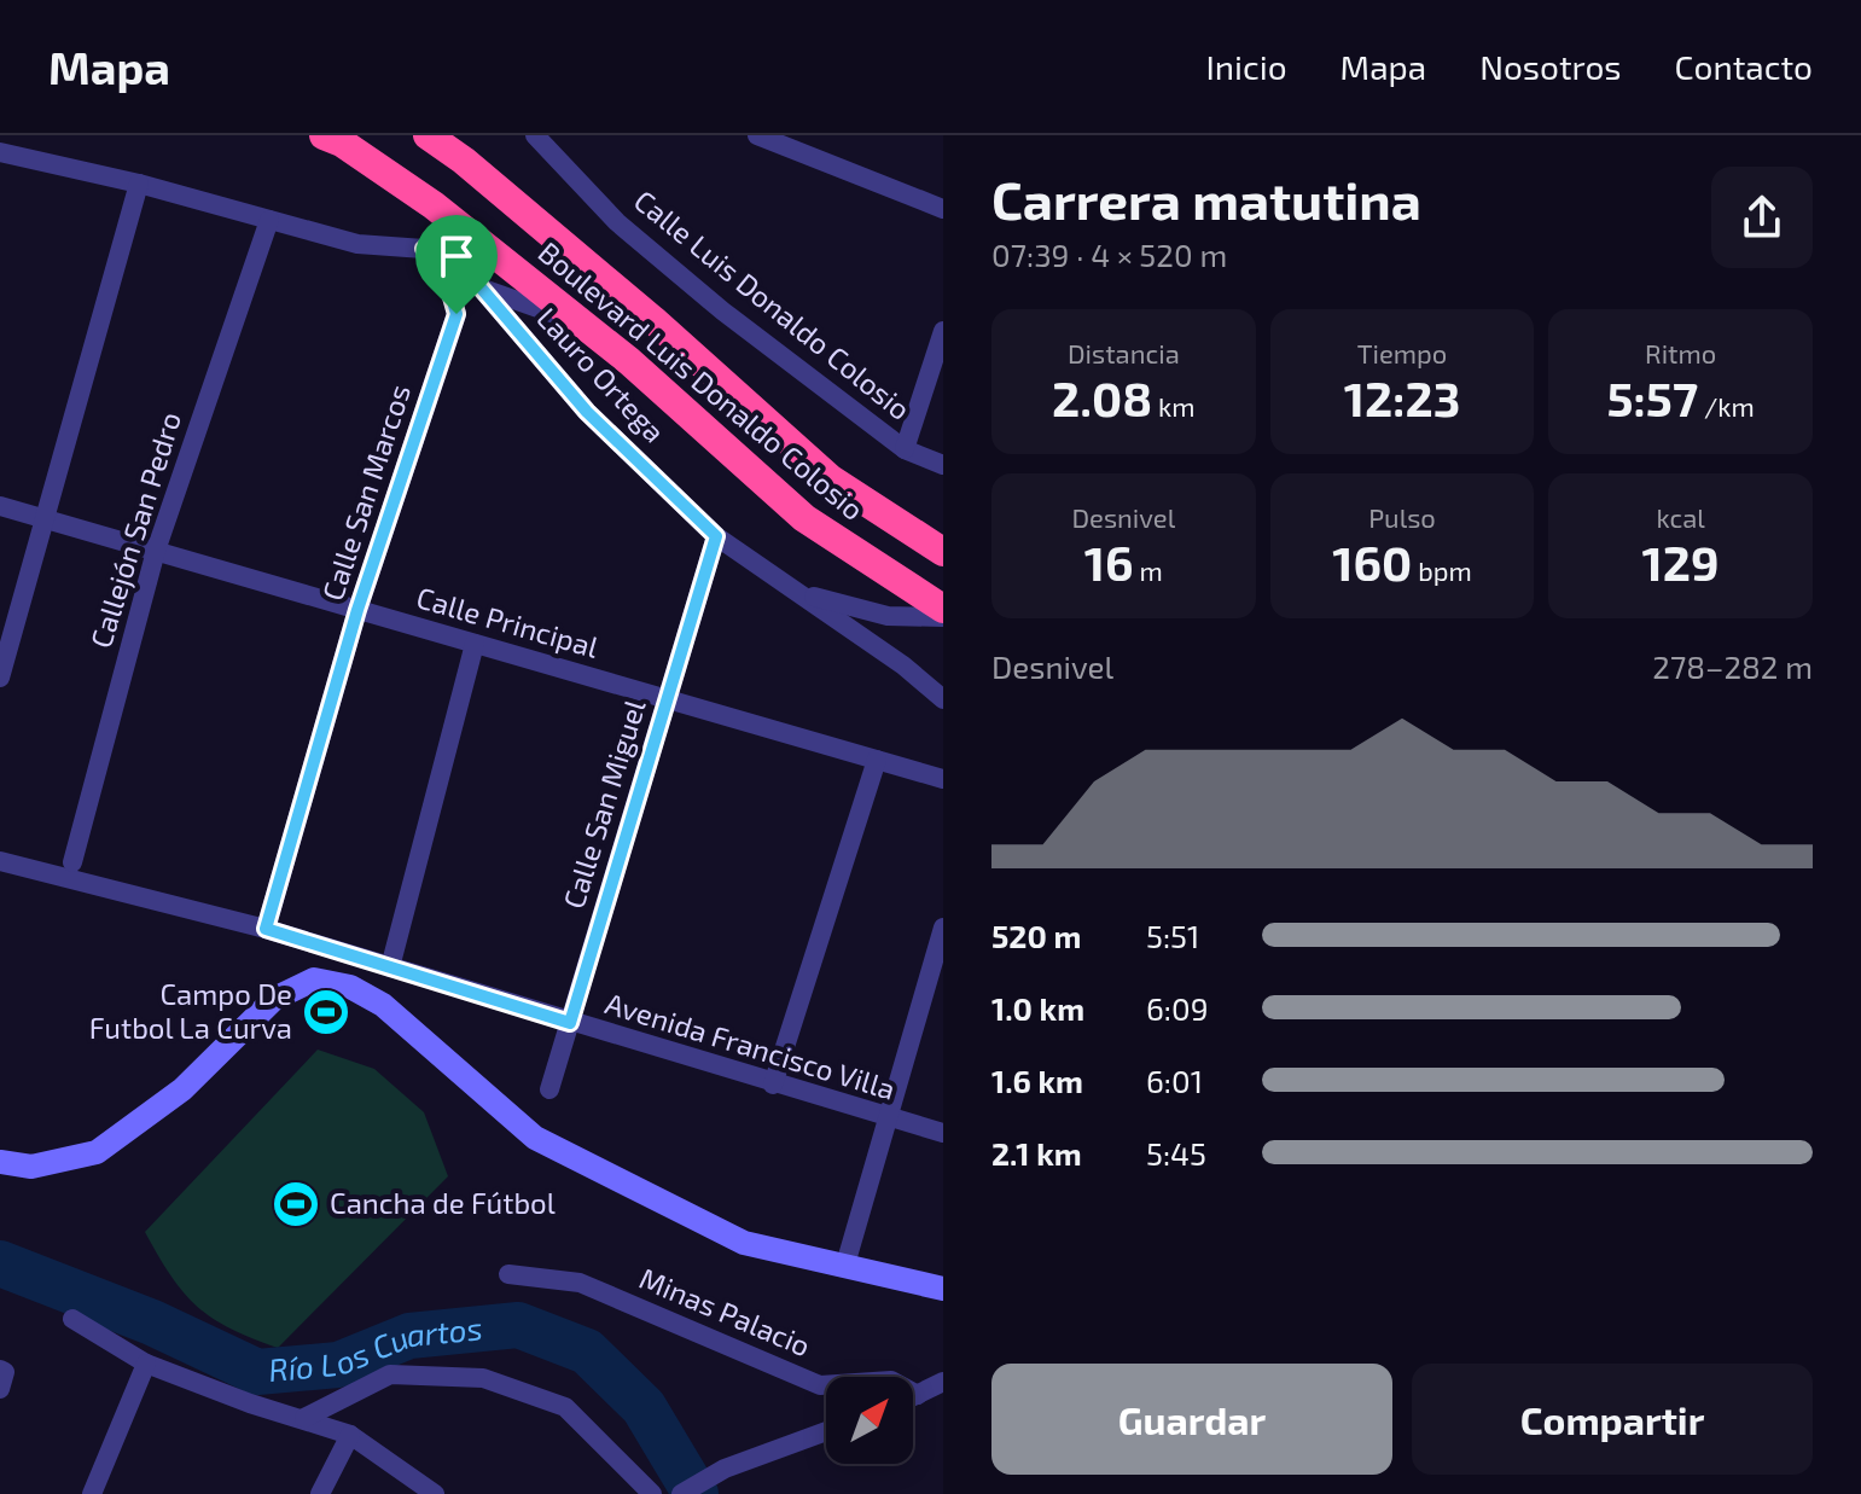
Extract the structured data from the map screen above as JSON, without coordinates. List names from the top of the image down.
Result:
{
  "streets": {
    "highway": ["Boulevard Luis Donaldo Colosio"],
    "street": [
      "Calle Luis Donaldo Colosio",
      "Lauro Ortega",
      "Calle San Marcos",
      "Callejón San Pedro",
      "Calle Principal",
      "Calle San Miguel",
      "Avenida Francisco Villa",
      "Minas Palacio"
    ]
  },
  "crossings": [
    ["Lauro Ortega", "Calle San Marcos"],
    ["Lauro Ortega", "Calle San Miguel"],
    ["Calle San Marcos", "Calle Principal"],
    ["Calle San Marcos", "Avenida Francisco Villa"],
    ["Callejón San Pedro", "Calle Principal"],
    ["Calle Principal", "Calle San Miguel"],
    ["Calle San Miguel", "Avenida Francisco Villa"]
  ],
  "water": ["Río Los Cuartos"],
  "places": {
    "sports": ["Campo De Futbol La Curva", "Cancha de Fútbol"]
  },
  "north": "top right",
  "page": {
    "header": "Mapa",
    "nav": [
      "Inicio",
      "Mapa",
      "Nosotros",
      "Contacto"
    ],
    "heading": ["Carrera matutina", "07:39 · 4 × 520 m"],
    "stats": [
      ["Distancia", "2.08 km"],
      ["Tiempo", "12:23"],
      ["Ritmo", "5:57 /km"],
      ["Desnivel", "16 m"],
      ["Pulso", "160 bpm"],
      ["kcal", "129"]
    ],
    "chart": ["Desnivel", "278–282 m"],
    "list": [
      {
        "name": "520 m",
        "note": "5:51"
      },
      {
        "name": "1.0 km",
        "note": "6:09"
      },
      {
        "name": "1.6 km",
        "note": "6:01"
      },
      {
        "name": "2.1 km",
        "note": "5:45"
      }
    ],
    "buttons": ["Guardar", "Compartir"]
  }
}
